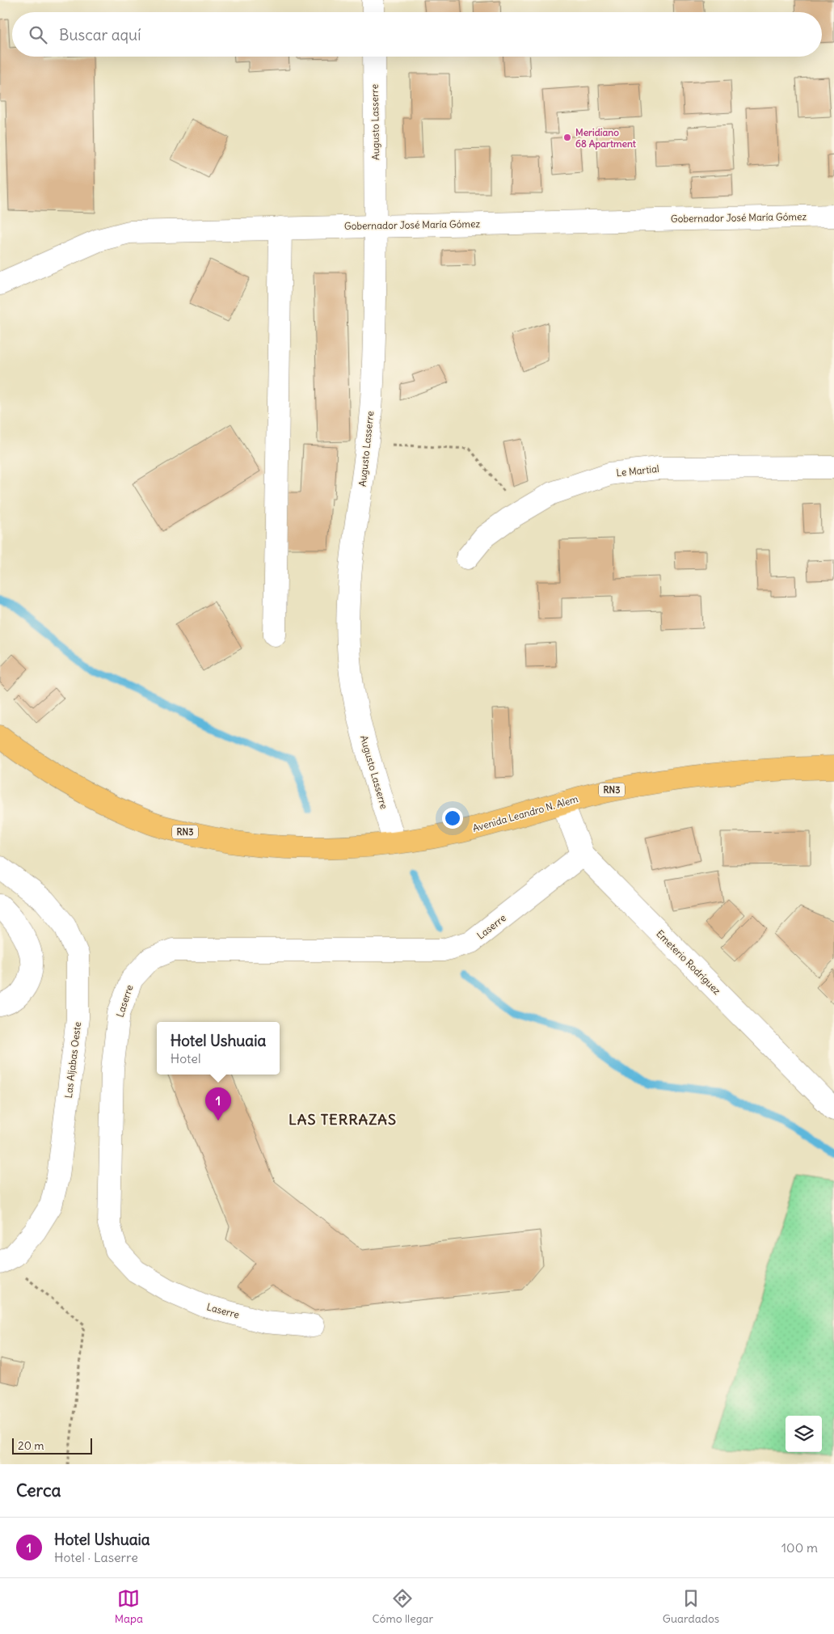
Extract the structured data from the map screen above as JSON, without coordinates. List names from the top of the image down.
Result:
{
  "streets": {
    "highway": ["RN3", "Avenida Leandro N. Alem"],
    "street": [
      "Augusto Lasserre",
      "Gobernador José María Gómez",
      "Le Martial",
      "Laserre",
      "Emeterio Rodríguez",
      "Las Aljabas Oeste"
    ]
  },
  "crossings": [
    ["Augusto Lasserre", "Gobernador José María Gómez"],
    ["Augusto Lasserre", "Avenida Leandro N. Alem"],
    ["Avenida Leandro N. Alem", "Emeterio Rodríguez"],
    ["Laserre", "Emeterio Rodríguez"]
  ],
  "districts": ["LAS TERRAZAS"],
  "places": ["Meridiano 68 Apartment"],
  "scale_bar": "20 m",
  "page": {
    "search": "Buscar aquí",
    "popup": ["Hotel Ushuaia", "Hotel"],
    "pins": "1",
    "scale": "20 m",
    "heading": "Cerca",
    "list": [
      {
        "mark": "1",
        "name": "Hotel Ushuaia",
        "note": "Hotel · Laserre",
        "value": "100 m"
      }
    ],
    "nav": ["Mapa", "Cómo llegar", "Guardados"]
  }
}
